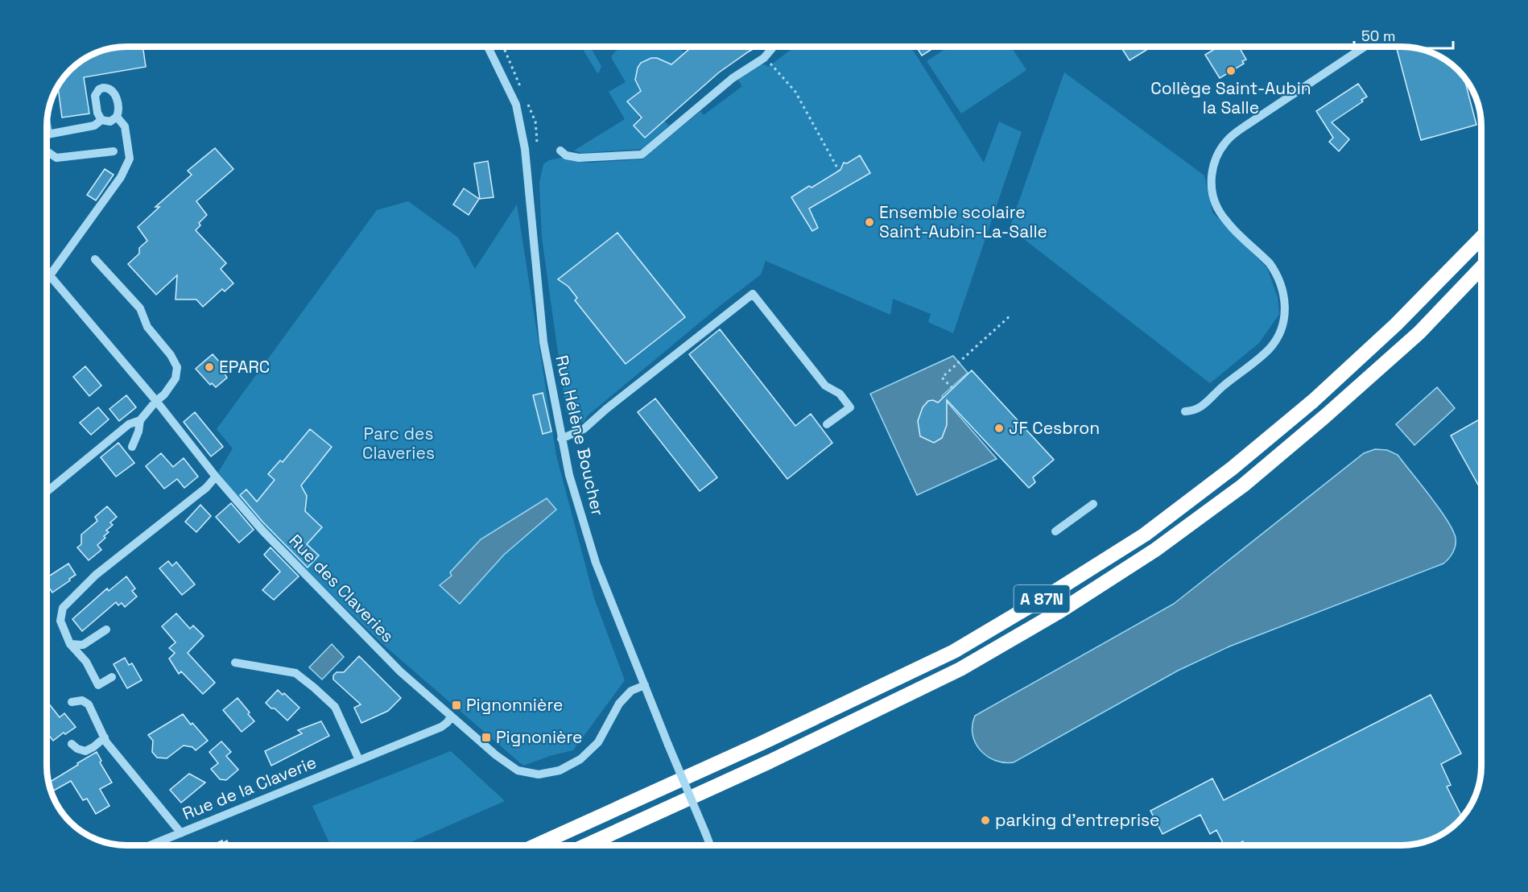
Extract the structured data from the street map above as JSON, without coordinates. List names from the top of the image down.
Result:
{
  "streets": {
    "highway": ["A 87N"],
    "street": ["Rue Hélène Boucher", "Rue des Claveries", "Rue de la Claverie"]
  },
  "crossings": [
    ["Rue Hélène Boucher", "Rue des Claveries"],
    ["Rue des Claveries", "Rue de la Claverie"]
  ],
  "parks": ["Parc des Claveries"],
  "places": {
    "other": [
      "Collège Saint-Aubin la Salle",
      "Ensemble scolaire Saint-Aubin-La-Salle",
      "EPARC",
      "JF Cesbron",
      "parking d'entreprise"
    ],
    "transit": ["Pignonnière", "Pignonière"]
  },
  "scale_bar": "50 m"
}
